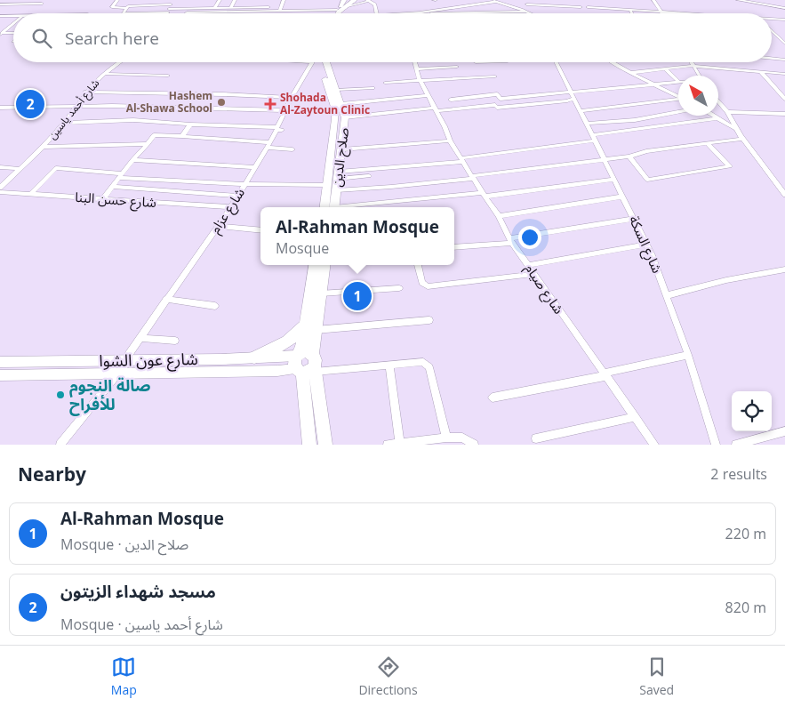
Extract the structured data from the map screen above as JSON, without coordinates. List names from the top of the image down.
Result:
{
  "streets": {
    "highway": ["صلاح الدين"],
    "main road": ["شارع عون الشوا"],
    "street": [
      "شارع أحمد ياسين",
      "شارع حسن البنا",
      "شارع عزام",
      "شارع السكة",
      "شارع صيام"
    ]
  },
  "crossings": [
    ["شارع حسن البنا", "شارع عزام"],
    ["شارع عزام", "شارع عون الشوا"]
  ],
  "places": {
    "other": ["Hashem Al-Shawa School", "صالة النجوم للأفراح"],
    "health": ["Shohada Al-Zaytoun Clinic"]
  },
  "north": "top left",
  "page": {
    "search": "Search here",
    "pins": ["2", "1"],
    "popup": ["Al-Rahman Mosque", "Mosque"],
    "heading": ["Nearby", "2 results"],
    "list": [
      {
        "mark": "1",
        "name": "Al-Rahman Mosque",
        "note": "Mosque · صلاح الدين",
        "value": "220 m"
      },
      {
        "mark": "2",
        "name": "مسجد شهداء الزيتون",
        "note": "Mosque · شارع أحمد ياسين",
        "value": "820 m"
      }
    ],
    "nav": ["Map", "Directions", "Saved"]
  }
}
